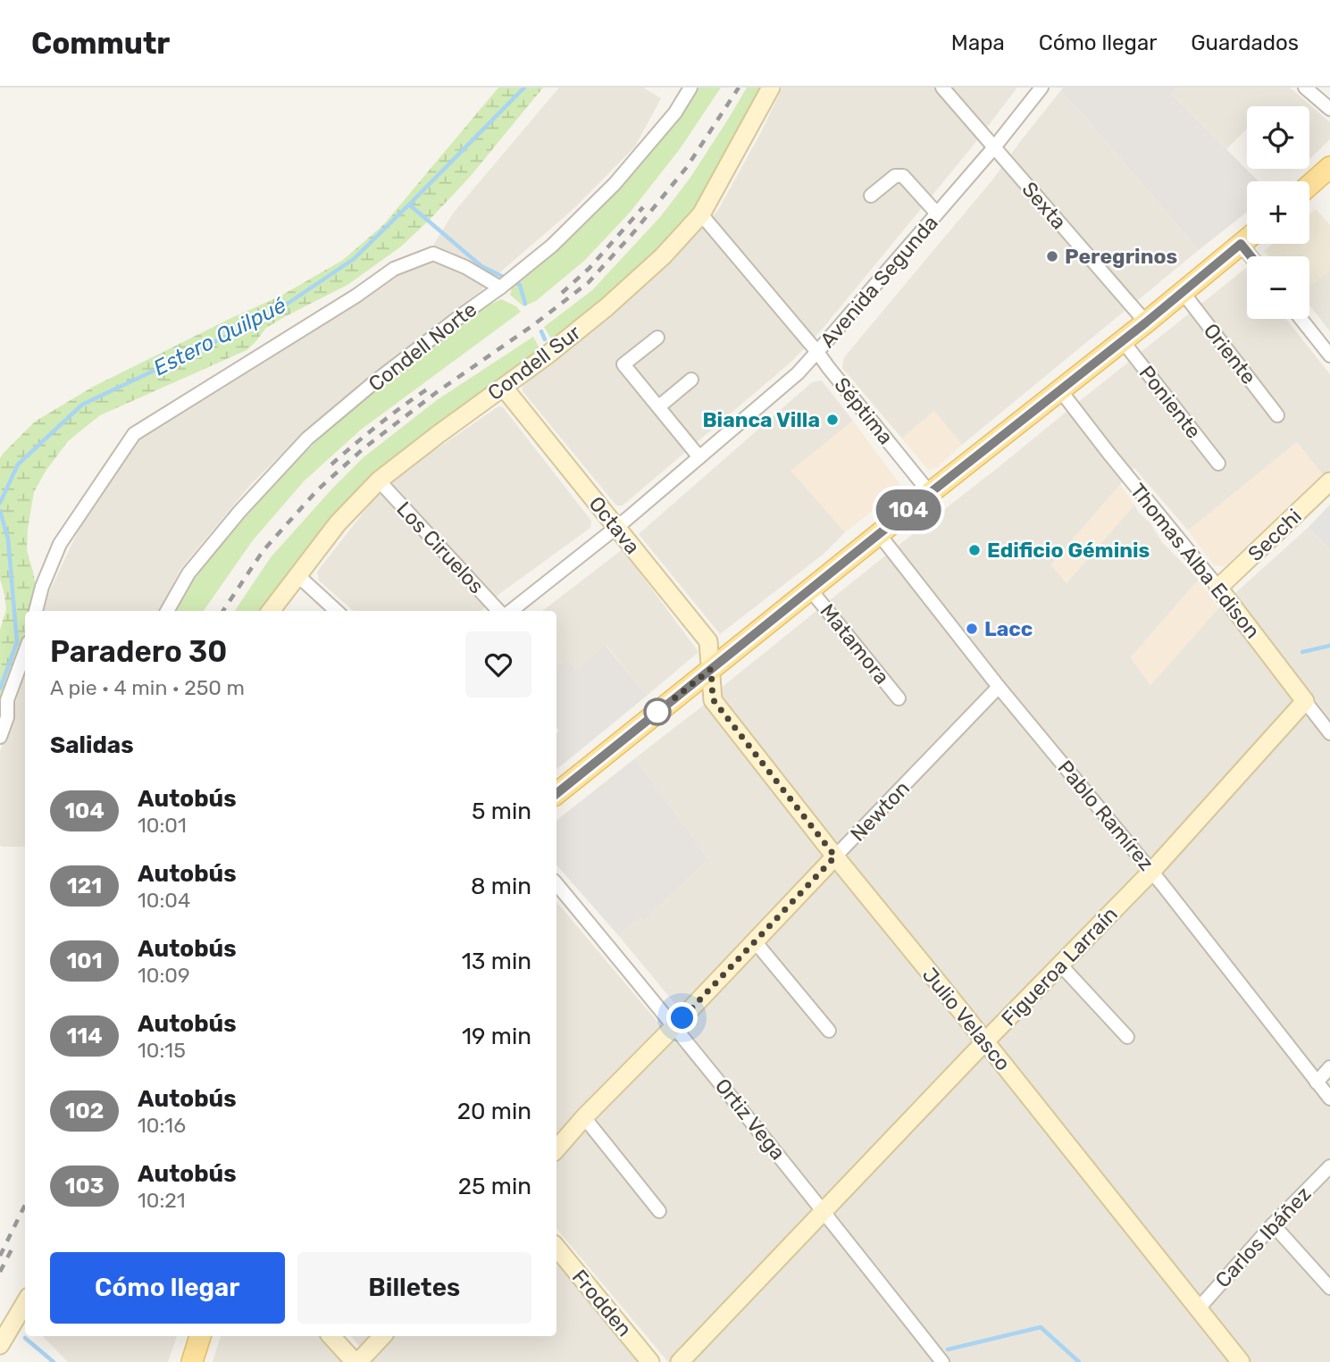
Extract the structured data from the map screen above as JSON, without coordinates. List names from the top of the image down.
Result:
{
  "streets": {
    "street": [
      "Sexta",
      "Avenida Segunda",
      "Condell Norte",
      "Oriente",
      "Condell Sur",
      "Poniente",
      "Séptima",
      "Octava",
      "Secchi",
      "Los Ciruelos",
      "Thomas Alba Edison",
      "Matamora",
      "Newton",
      "Pablo Ramírez",
      "Figueroa Larraín",
      "Julio Velasco",
      "Ortiz Vega",
      "Carlos Ibáñez",
      "Frodden"
    ]
  },
  "crossings": [
    ["Sexta", "Avenida Segunda"],
    ["Avenida Segunda", "Séptima"],
    ["Avenida Segunda", "Octava"],
    ["Condell Sur", "Séptima"],
    ["Condell Sur", "Octava"],
    ["Condell Sur", "Los Ciruelos"],
    ["Octava", "Julio Velasco"],
    ["Secchi", "Thomas Alba Edison"],
    ["Thomas Alba Edison", "Figueroa Larraín"],
    ["Newton", "Pablo Ramírez"],
    ["Newton", "Julio Velasco"],
    ["Newton", "Ortiz Vega"],
    ["Pablo Ramírez", "Figueroa Larraín"],
    ["Figueroa Larraín", "Julio Velasco"],
    ["Figueroa Larraín", "Ortiz Vega"],
    ["Julio Velasco", "Carlos Ibáñez"]
  ],
  "water": ["Estero Quilpué"],
  "places": [
    "Peregrinos",
    "Bianca Villa",
    "Edificio Géminis",
    "Lacc"
  ],
  "lines": ["bus line 104"],
  "page": {
    "header": "Commutr",
    "nav": ["Mapa", "Cómo llegar", "Guardados"],
    "on_map": "104",
    "map_buttons": ["+", "−"],
    "heading": [
      ["Paradero 30", "A pie · 4 min · 250 m"],
      "Salidas"
    ],
    "list": [
      {
        "mark": "104",
        "name": "Autobús",
        "note": "10:01",
        "value": "5 min"
      },
      {
        "mark": "121",
        "name": "Autobús",
        "note": "10:04",
        "value": "8 min"
      },
      {
        "mark": "101",
        "name": "Autobús",
        "note": "10:09",
        "value": "13 min"
      },
      {
        "mark": "114",
        "name": "Autobús",
        "note": "10:15",
        "value": "19 min"
      },
      {
        "mark": "102",
        "name": "Autobús",
        "note": "10:16",
        "value": "20 min"
      },
      {
        "mark": "103",
        "name": "Autobús",
        "note": "10:21",
        "value": "25 min"
      }
    ],
    "buttons": ["Cómo llegar", "Billetes"]
  }
}
